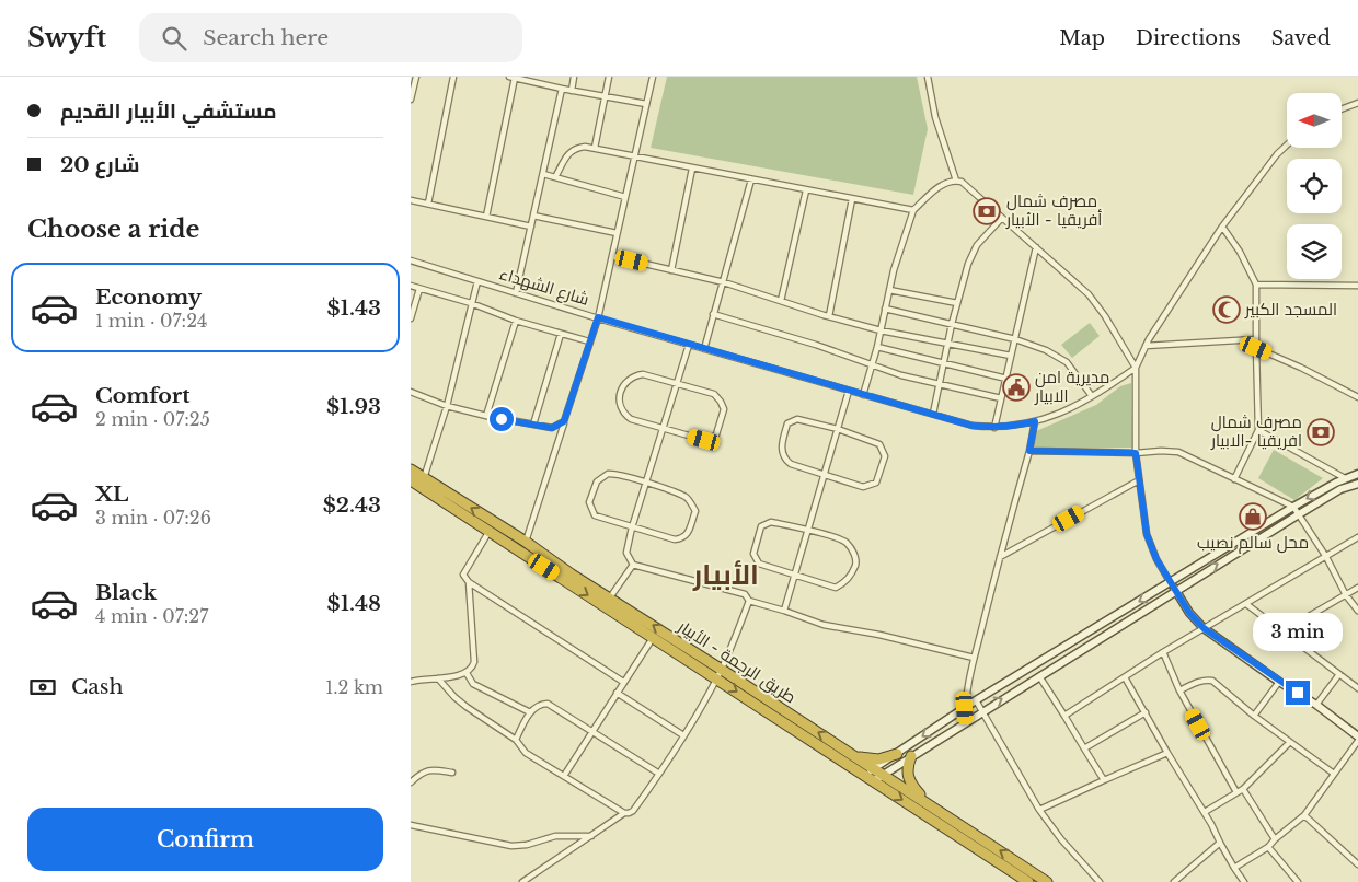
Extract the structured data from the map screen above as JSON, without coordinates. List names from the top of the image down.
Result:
{
  "streets": {
    "highway": ["طريق الرجمة - الأبيار"],
    "street": ["شارع الشهداء"]
  },
  "districts": ["الأبيار"],
  "places": {
    "bank": ["مصرف شمال أفريقيا - الأبيار", "مصرف شمال افريقيا -الابيار"],
    "mosque": ["المسجد الكبير"],
    "public building": ["مديرية امن الابيار"],
    "shop": ["محل سالم نصيب"]
  },
  "north": "left",
  "page": {
    "header": "Swyft",
    "search": "Search here",
    "nav": ["Map", "Directions", "Saved"],
    "banner": ["مستشفي الأبيار القديم", "شارع 20"],
    "heading": "Choose a ride",
    "list": [
      {
        "name": "Economy",
        "note": "1 min · 07:24",
        "value": "$1.43"
      },
      {
        "name": "Comfort",
        "note": "2 min · 07:25",
        "value": "$1.93"
      },
      {
        "name": "XL",
        "note": "3 min · 07:26",
        "value": "$2.43"
      },
      {
        "name": "Black",
        "note": "4 min · 07:27",
        "value": "$1.48"
      }
    ],
    "bubble": "3 min",
    "pay": ["Cash", "1.2 km"],
    "buttons": "Confirm"
  }
}
